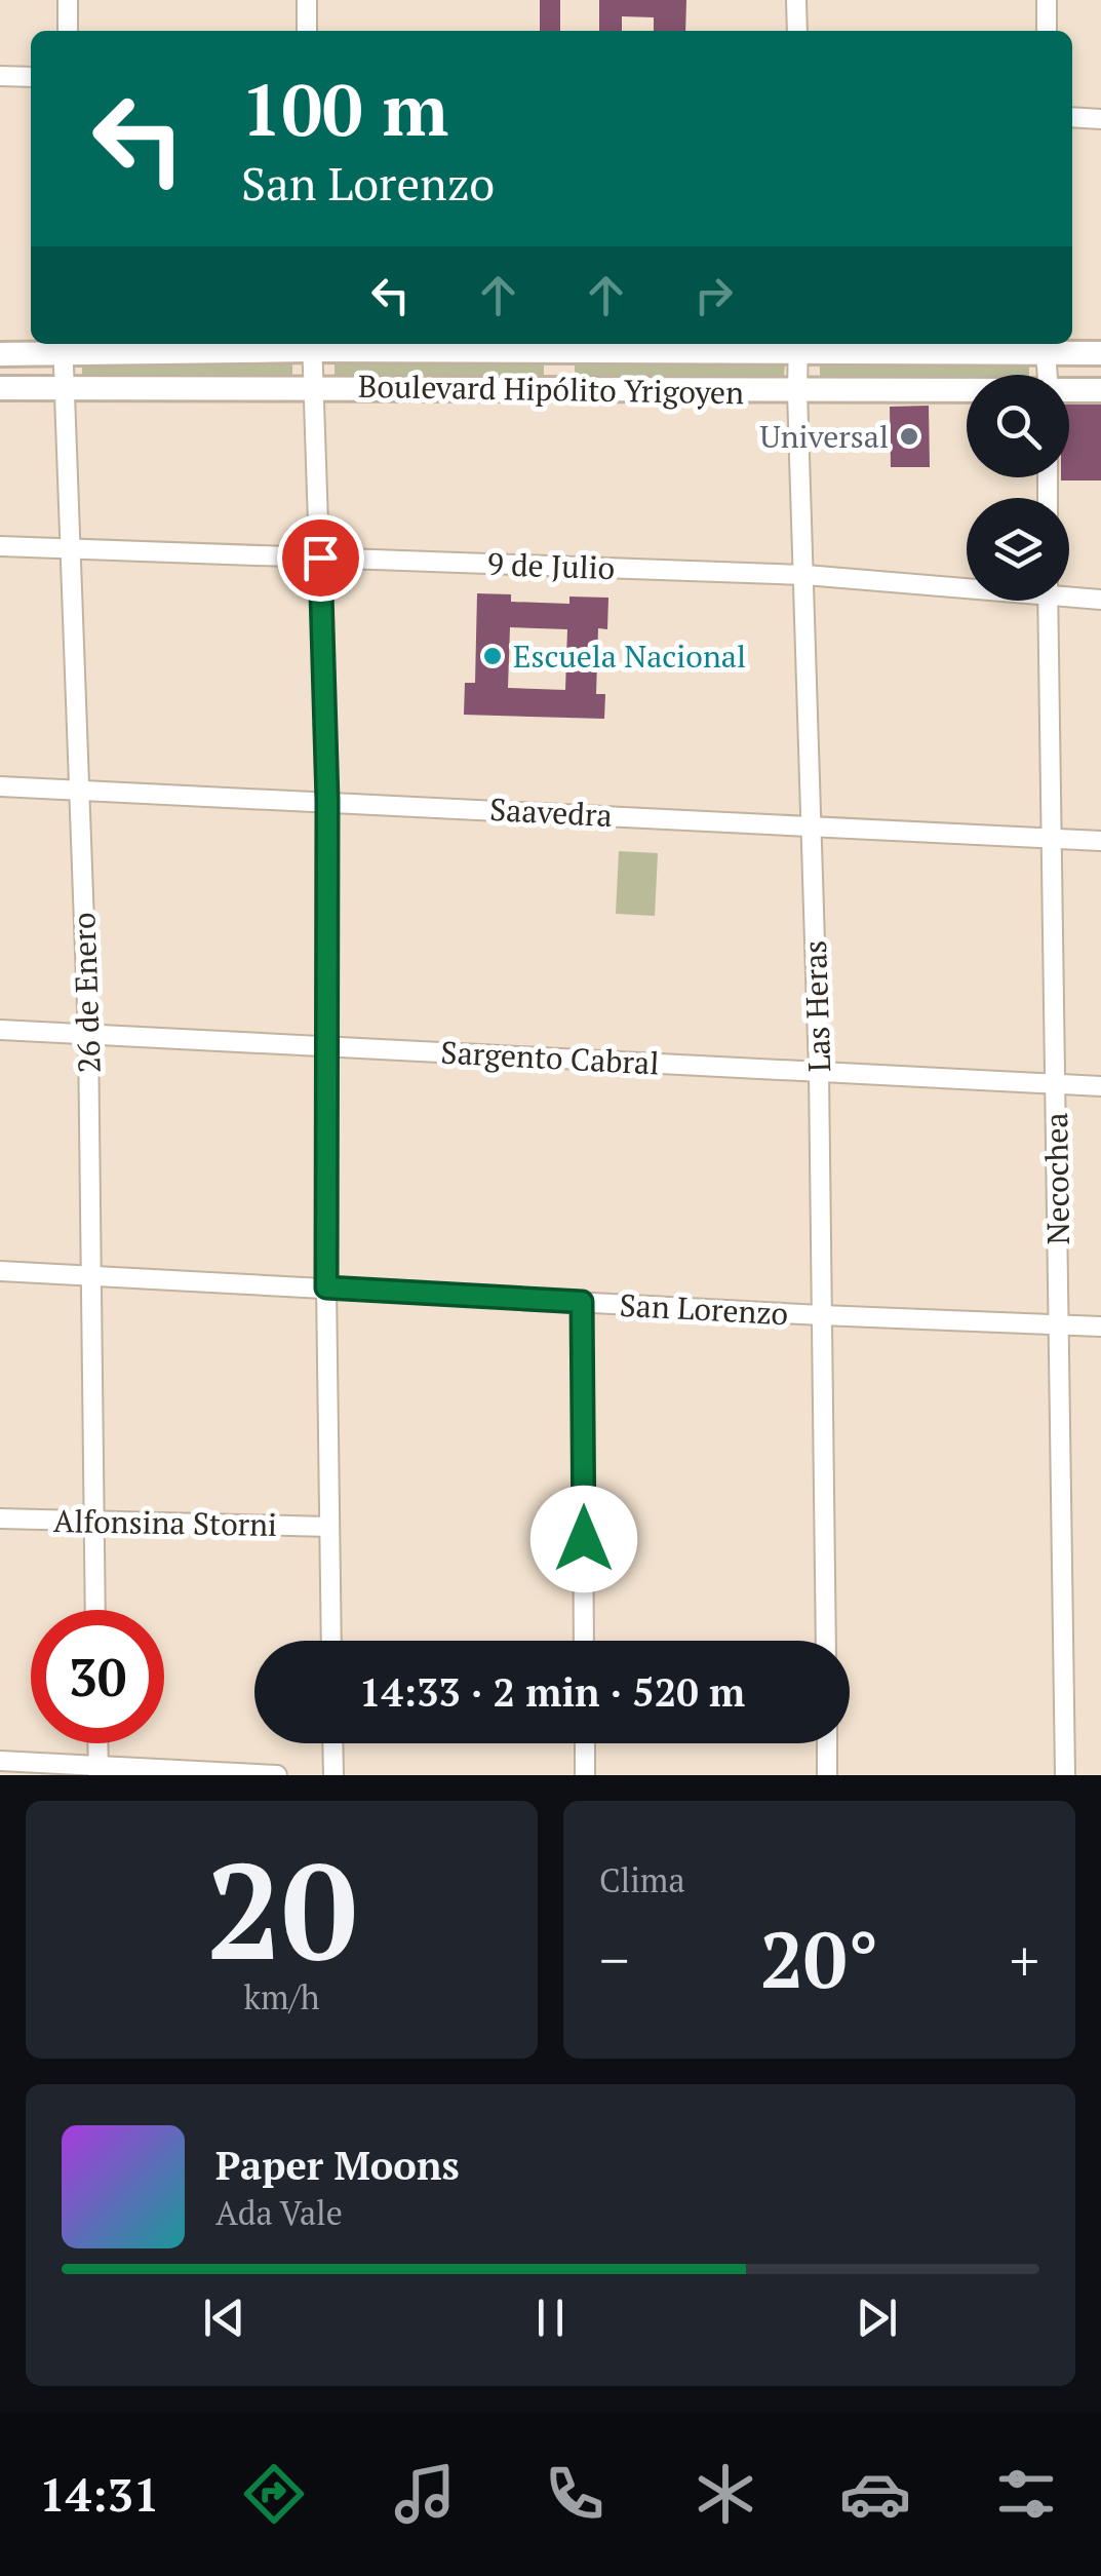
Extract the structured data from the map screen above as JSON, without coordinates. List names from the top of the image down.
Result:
{
  "streets": {
    "main road": ["Boulevard Hipólito Yrigoyen"],
    "street": [
      "9 de Julio",
      "Saavedra",
      "26 de Enero",
      "Las Heras",
      "Sargento Cabral",
      "Necochea",
      "San Lorenzo",
      "Alfonsina Storni"
    ]
  },
  "crossings": [
    ["Boulevard Hipólito Yrigoyen", "26 de Enero"],
    ["Boulevard Hipólito Yrigoyen", "Las Heras"],
    ["9 de Julio", "26 de Enero"],
    ["9 de Julio", "Las Heras"],
    ["Saavedra", "26 de Enero"],
    ["Saavedra", "Las Heras"],
    ["Saavedra", "Necochea"],
    ["26 de Enero", "Sargento Cabral"],
    ["26 de Enero", "San Lorenzo"],
    ["26 de Enero", "Alfonsina Storni"],
    ["Las Heras", "Sargento Cabral"],
    ["Las Heras", "San Lorenzo"],
    ["Sargento Cabral", "Necochea"],
    ["Necochea", "San Lorenzo"]
  ],
  "places": ["Universal", "Escuela Nacional"],
  "page": {
    "turn": ["100 m", "San Lorenzo"],
    "limit": "30",
    "trip": "14:33 · 2 min · 520 m",
    "tile": [
      ["20", "km/h"],
      "Clima"
    ],
    "heat": ["−", "20°", "+"],
    "song": ["Paper Moons", "Ada Vale"],
    "tabs": "14:31"
  }
}
